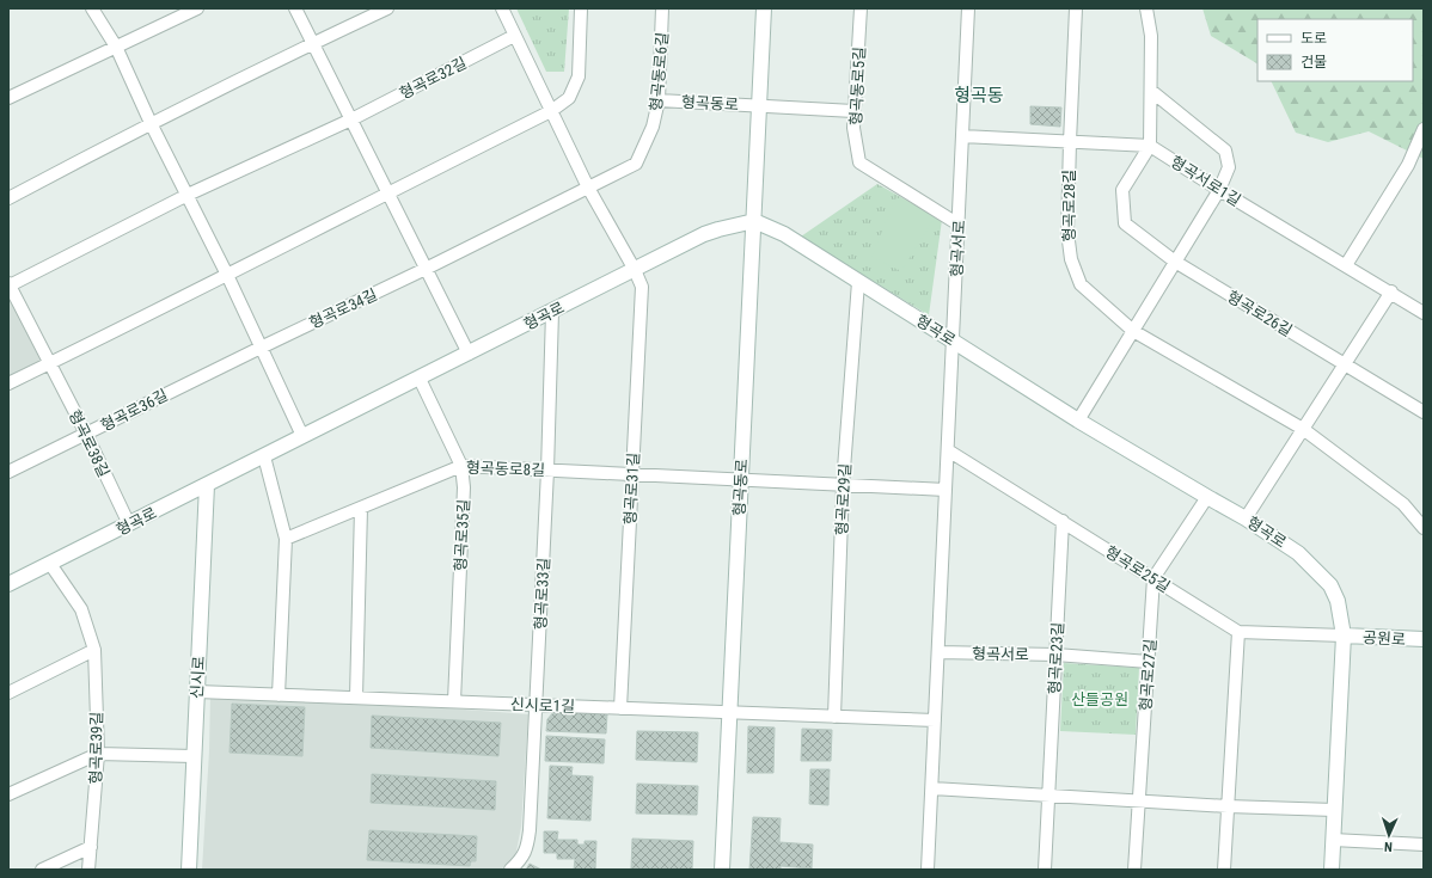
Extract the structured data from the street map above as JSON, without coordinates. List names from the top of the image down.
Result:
{
  "streets": {
    "street": [
      "형곡동로6길",
      "형곡로32길",
      "형곡동로5길",
      "형곡동로",
      "형곡서로1길",
      "형곡로28길",
      "형곡서로",
      "형곡로34길",
      "형곡로26길",
      "형곡로",
      "형곡로36길",
      "형곡로38길",
      "형곡동로8길",
      "형곡로31길",
      "형곡로29길",
      "형곡로35길",
      "형곡로25길",
      "형곡로33길",
      "공원로",
      "형곡로23길",
      "형곡로27길",
      "신시로",
      "신시로1길",
      "형곡로39길"
    ]
  },
  "crossings": [
    ["형곡동로6길", "형곡동로"],
    ["형곡동로5길", "형곡동로"],
    ["형곡동로5길", "형곡서로"],
    ["형곡동로", "형곡로"],
    ["형곡동로", "형곡동로8길"],
    ["형곡동로", "신시로1길"],
    ["형곡서로1길", "형곡로28길"],
    ["형곡서로1길", "형곡서로"],
    ["형곡서로", "형곡로"],
    ["형곡서로", "형곡로25길"],
    ["형곡서로", "형곡로23길"],
    ["형곡서로", "형곡로27길"],
    ["형곡로34길", "형곡로36길"],
    ["형곡로", "형곡로38길"],
    ["형곡로", "형곡로31길"],
    ["형곡로", "형곡로29길"],
    ["형곡로", "형곡로35길"],
    ["형곡로", "형곡로33길"],
    ["형곡로", "공원로"],
    ["형곡로", "형곡로27길"],
    ["형곡로", "신시로"],
    ["형곡로", "형곡로39길"],
    ["형곡로36길", "형곡로38길"],
    ["형곡동로8길", "형곡로31길"],
    ["형곡동로8길", "형곡로35길"],
    ["형곡동로8길", "형곡로33길"],
    ["형곡로31길", "신시로1길"],
    ["형곡로35길", "신시로1길"],
    ["형곡로25길", "형곡로23길"],
    ["형곡로25길", "형곡로27길"],
    ["형곡로33길", "신시로1길"],
    ["신시로", "신시로1길"]
  ],
  "districts": ["형곡동"],
  "parks": ["산들공원"],
  "legend": ["도로", "건물"],
  "north": "bottom"
}
